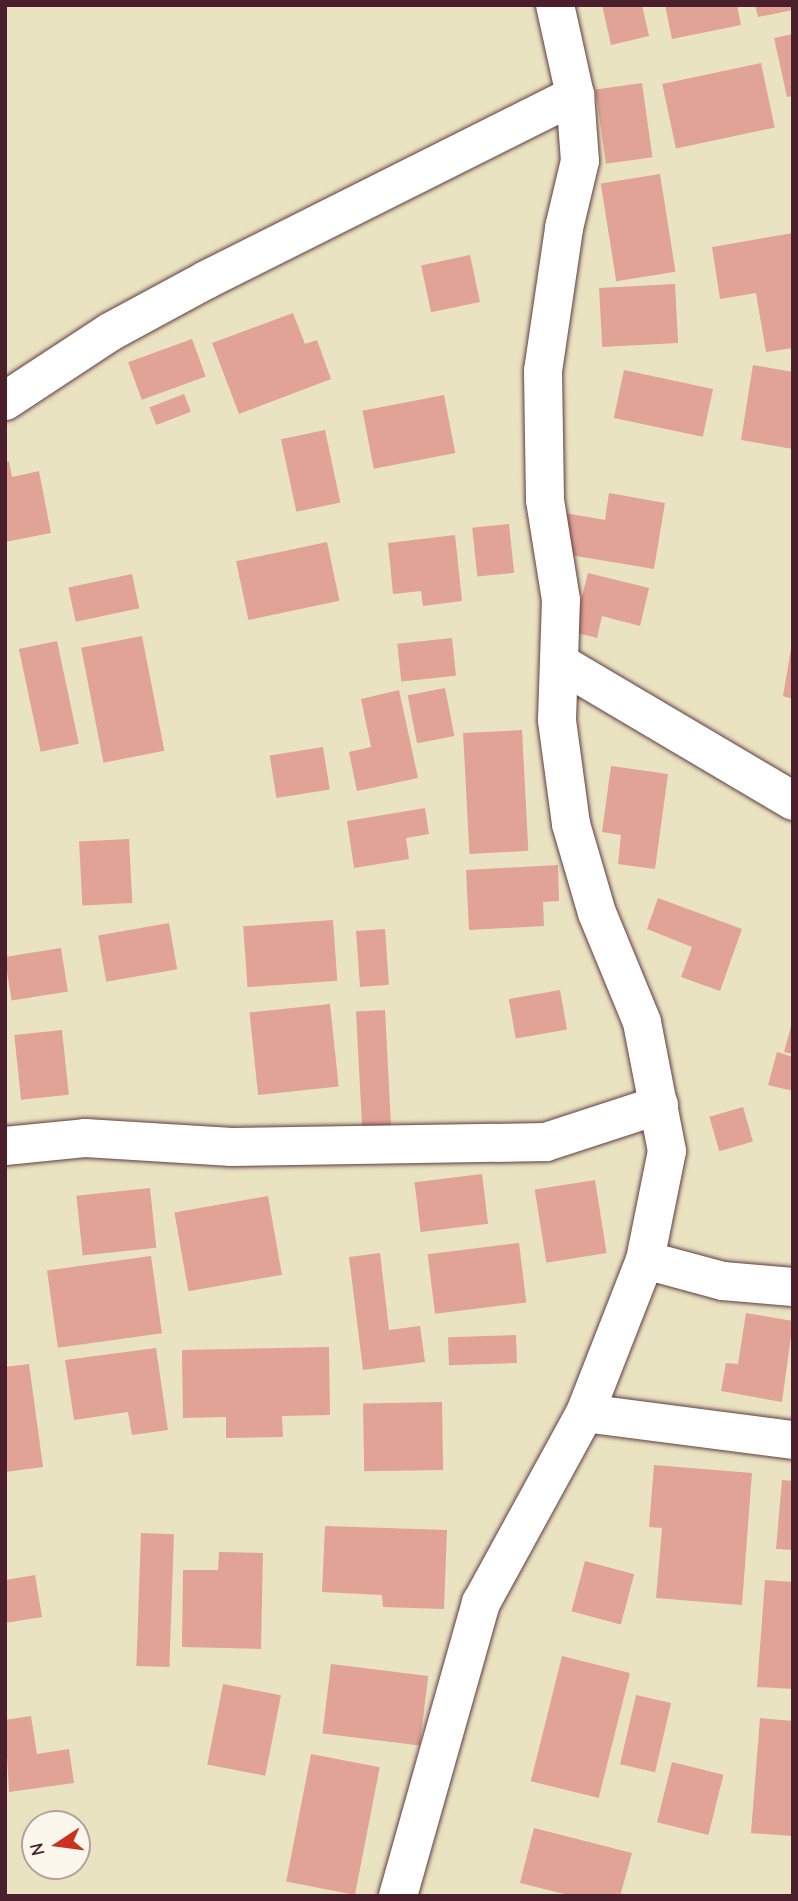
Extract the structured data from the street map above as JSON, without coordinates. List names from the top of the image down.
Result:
{
  "north": "left"
}
